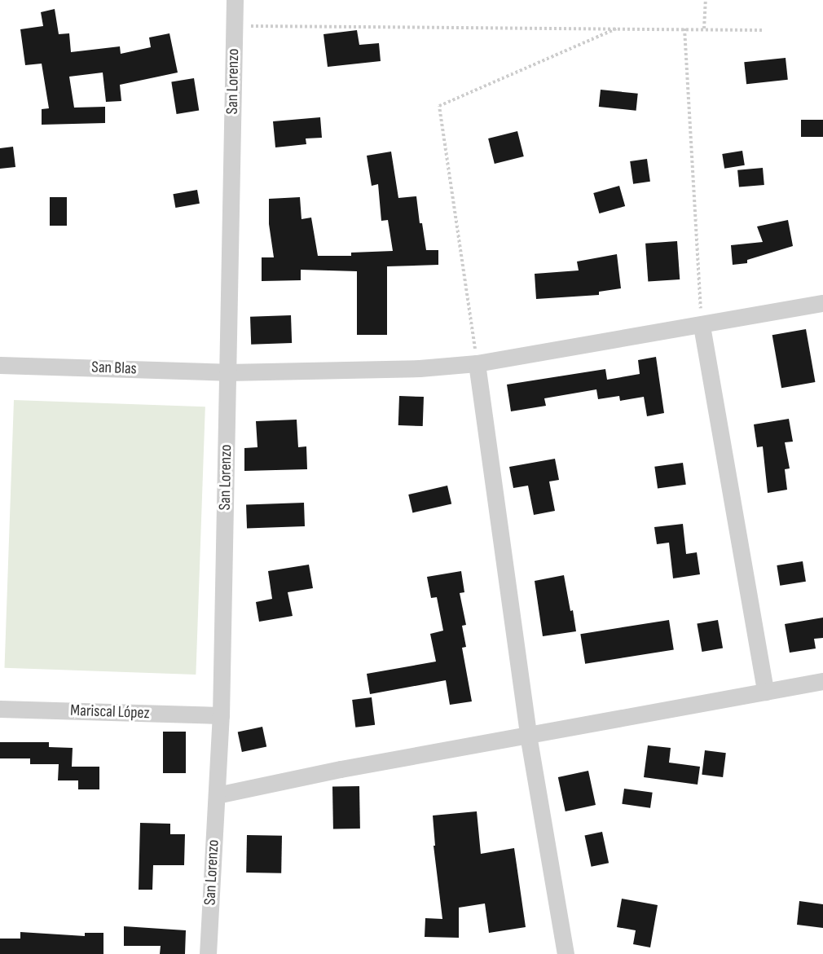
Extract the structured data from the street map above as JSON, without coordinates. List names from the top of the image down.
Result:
{
  "streets": {
    "street": ["San Lorenzo", "San Blas", "Mariscal López"]
  },
  "crossings": [
    ["San Lorenzo", "San Blas"],
    ["San Lorenzo", "Mariscal López"]
  ]
}
